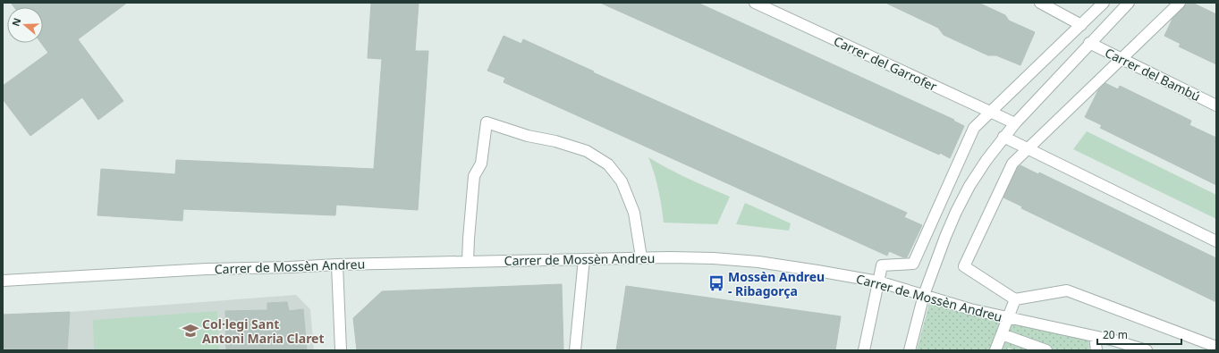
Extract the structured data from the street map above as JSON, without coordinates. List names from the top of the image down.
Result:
{
  "streets": {
    "street": ["Carrer del Garrofer", "Carrer del Bambú", "Carrer de Mossèn Andreu"]
  },
  "places": {
    "bus stop": ["Mossèn Andreu - Ribagorça"],
    "school or university": ["Col·legi Sant Antoni Maria Claret"]
  },
  "scale_bar": "20 m",
  "north": "left"
}
